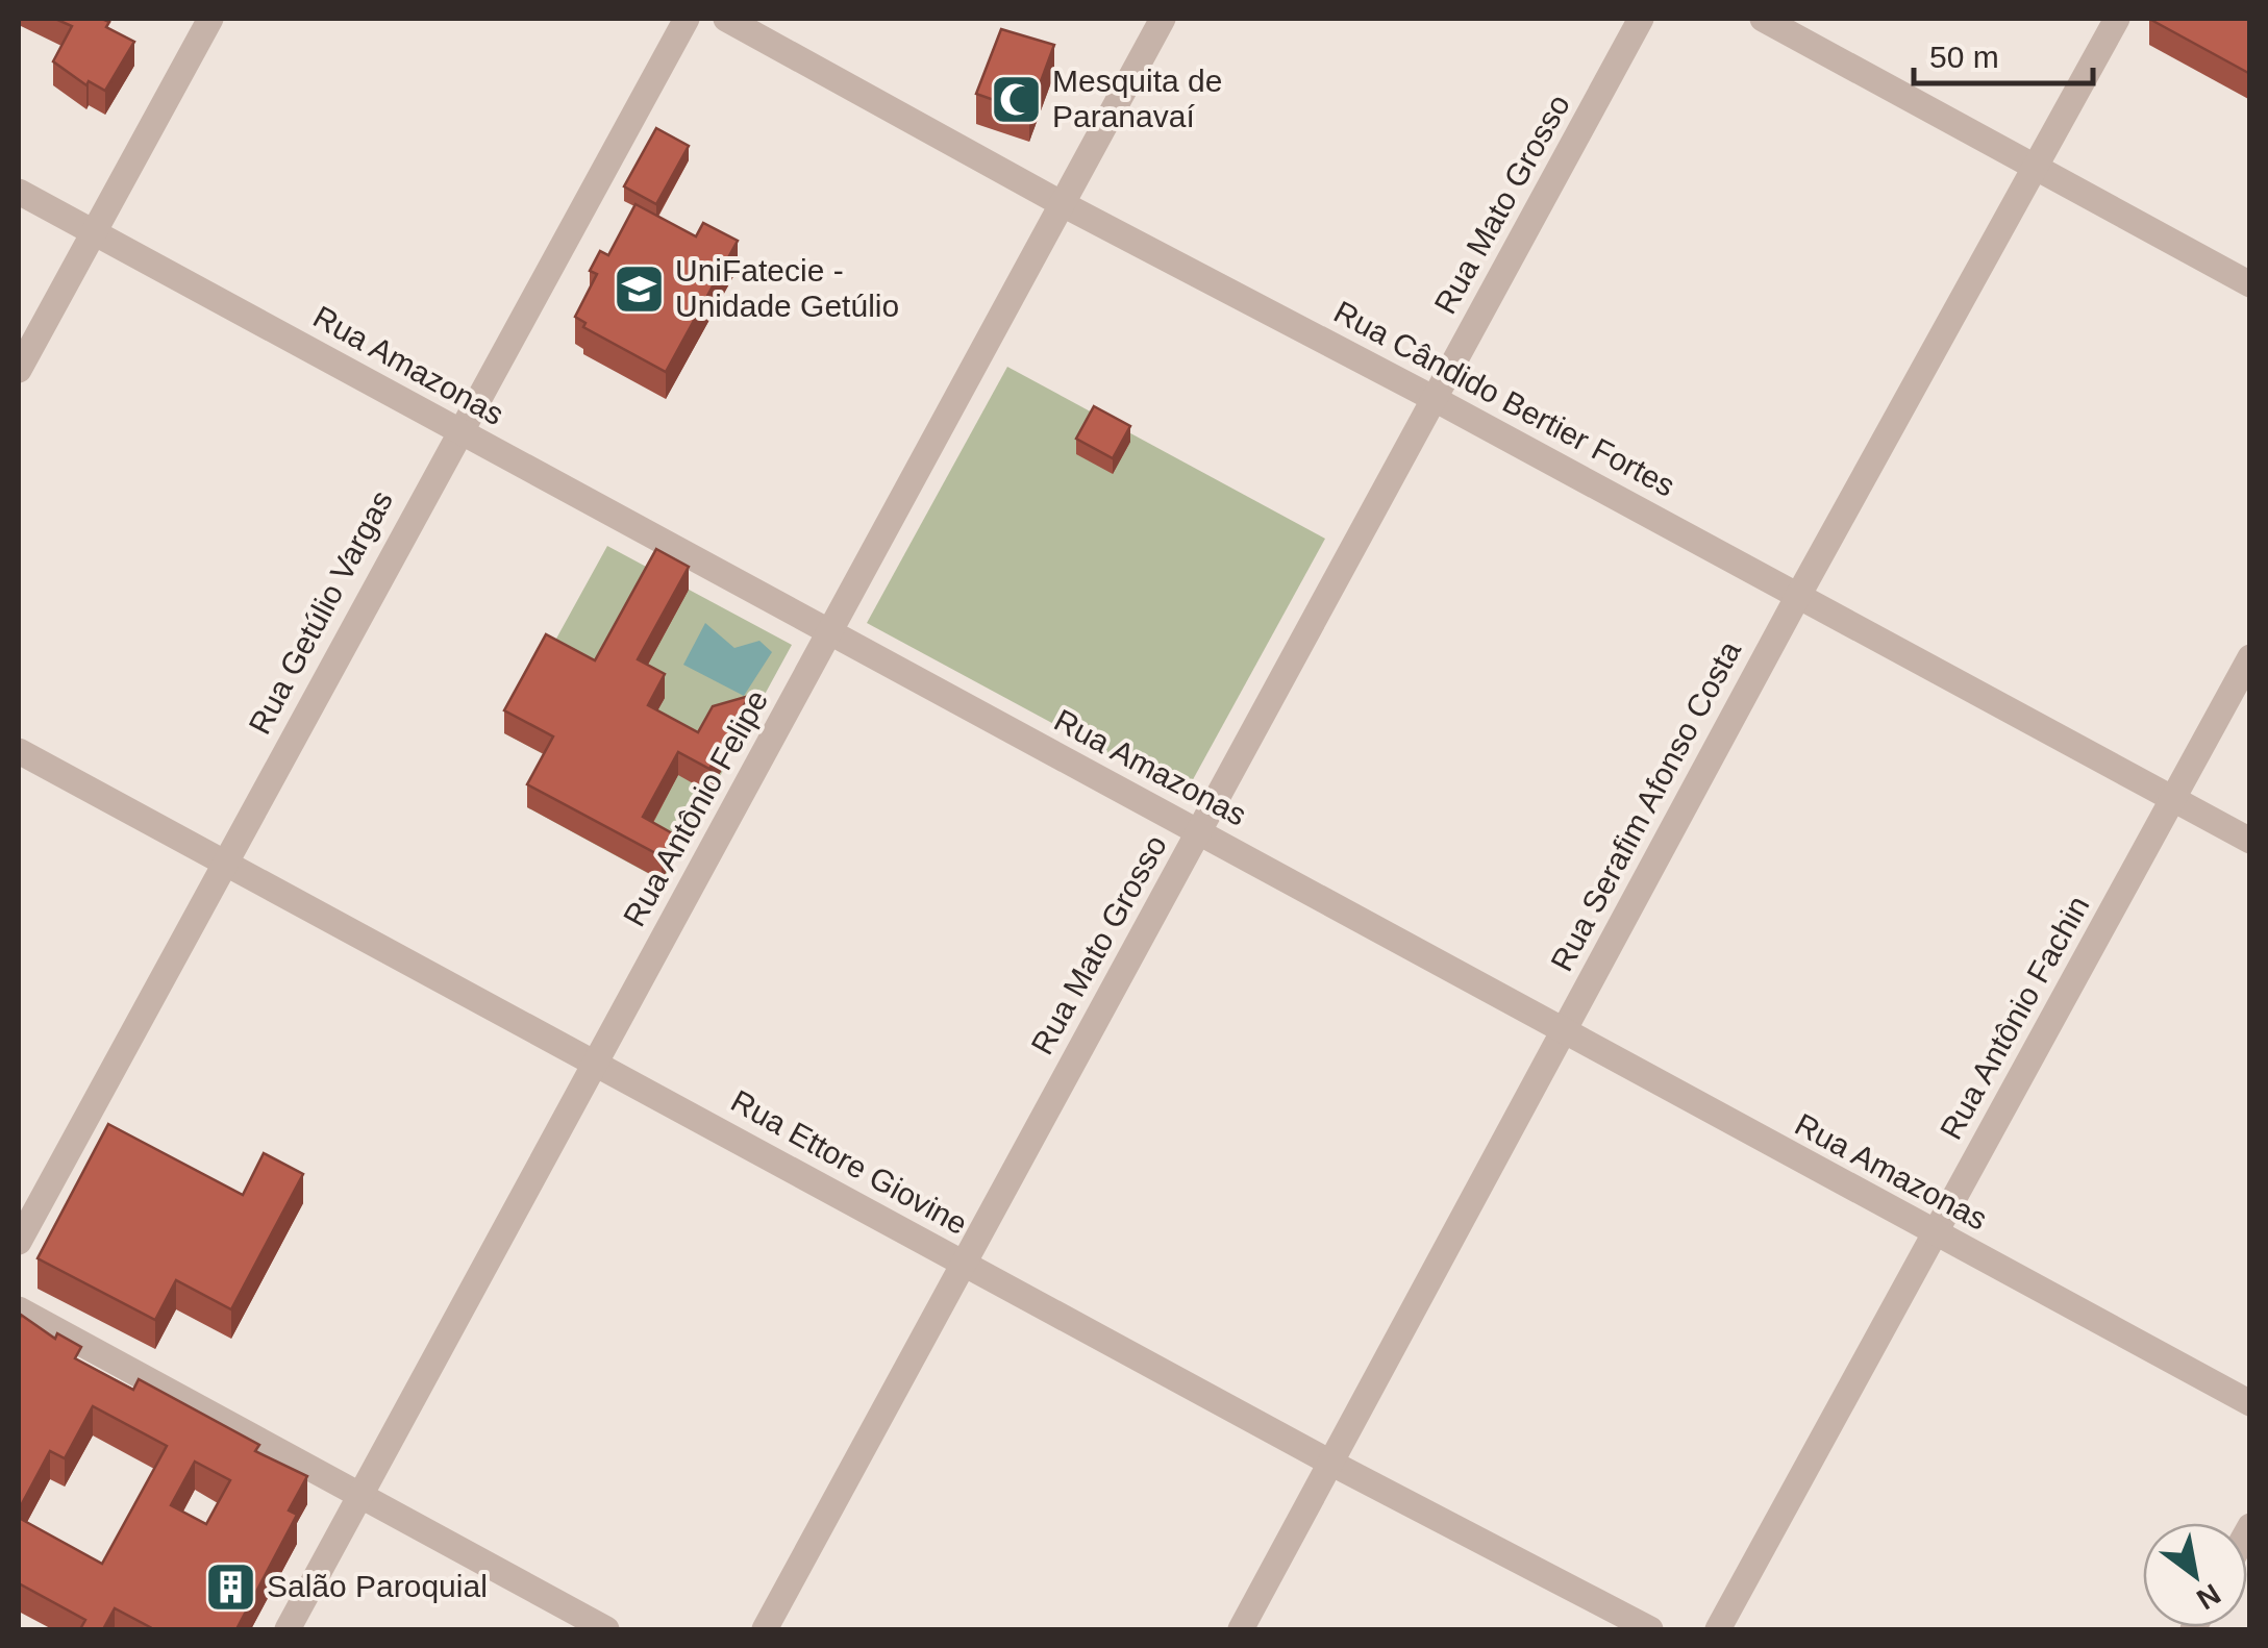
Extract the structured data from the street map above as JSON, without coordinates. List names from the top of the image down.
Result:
{
  "streets": {
    "street": [
      "Rua Mato Grosso",
      "Rua Amazonas",
      "Rua Cândido Bertier Fortes",
      "Rua Getúlio Vargas",
      "Rua Serafim Afonso Costa",
      "Rua Antônio Felipe",
      "Rua Antônio Fachin",
      "Rua Ettore Giovine"
    ]
  },
  "crossings": [
    ["Rua Mato Grosso", "Rua Amazonas"],
    ["Rua Mato Grosso", "Rua Cândido Bertier Fortes"],
    ["Rua Mato Grosso", "Rua Ettore Giovine"],
    ["Rua Amazonas", "Rua Getúlio Vargas"],
    ["Rua Amazonas", "Rua Serafim Afonso Costa"],
    ["Rua Amazonas", "Rua Antônio Felipe"],
    ["Rua Amazonas", "Rua Antônio Fachin"],
    ["Rua Cândido Bertier Fortes", "Rua Serafim Afonso Costa"],
    ["Rua Cândido Bertier Fortes", "Rua Antônio Felipe"],
    ["Rua Cândido Bertier Fortes", "Rua Antônio Fachin"],
    ["Rua Getúlio Vargas", "Rua Ettore Giovine"],
    ["Rua Serafim Afonso Costa", "Rua Ettore Giovine"],
    ["Rua Antônio Felipe", "Rua Ettore Giovine"]
  ],
  "places": {
    "mosque": ["Mesquita de Paranavaí"],
    "school or university": ["UniFatecie - Unidade Getúlio"],
    "building": ["Salão Paroquial"]
  },
  "scale_bar": "50 m",
  "north": "bottom right"
}
